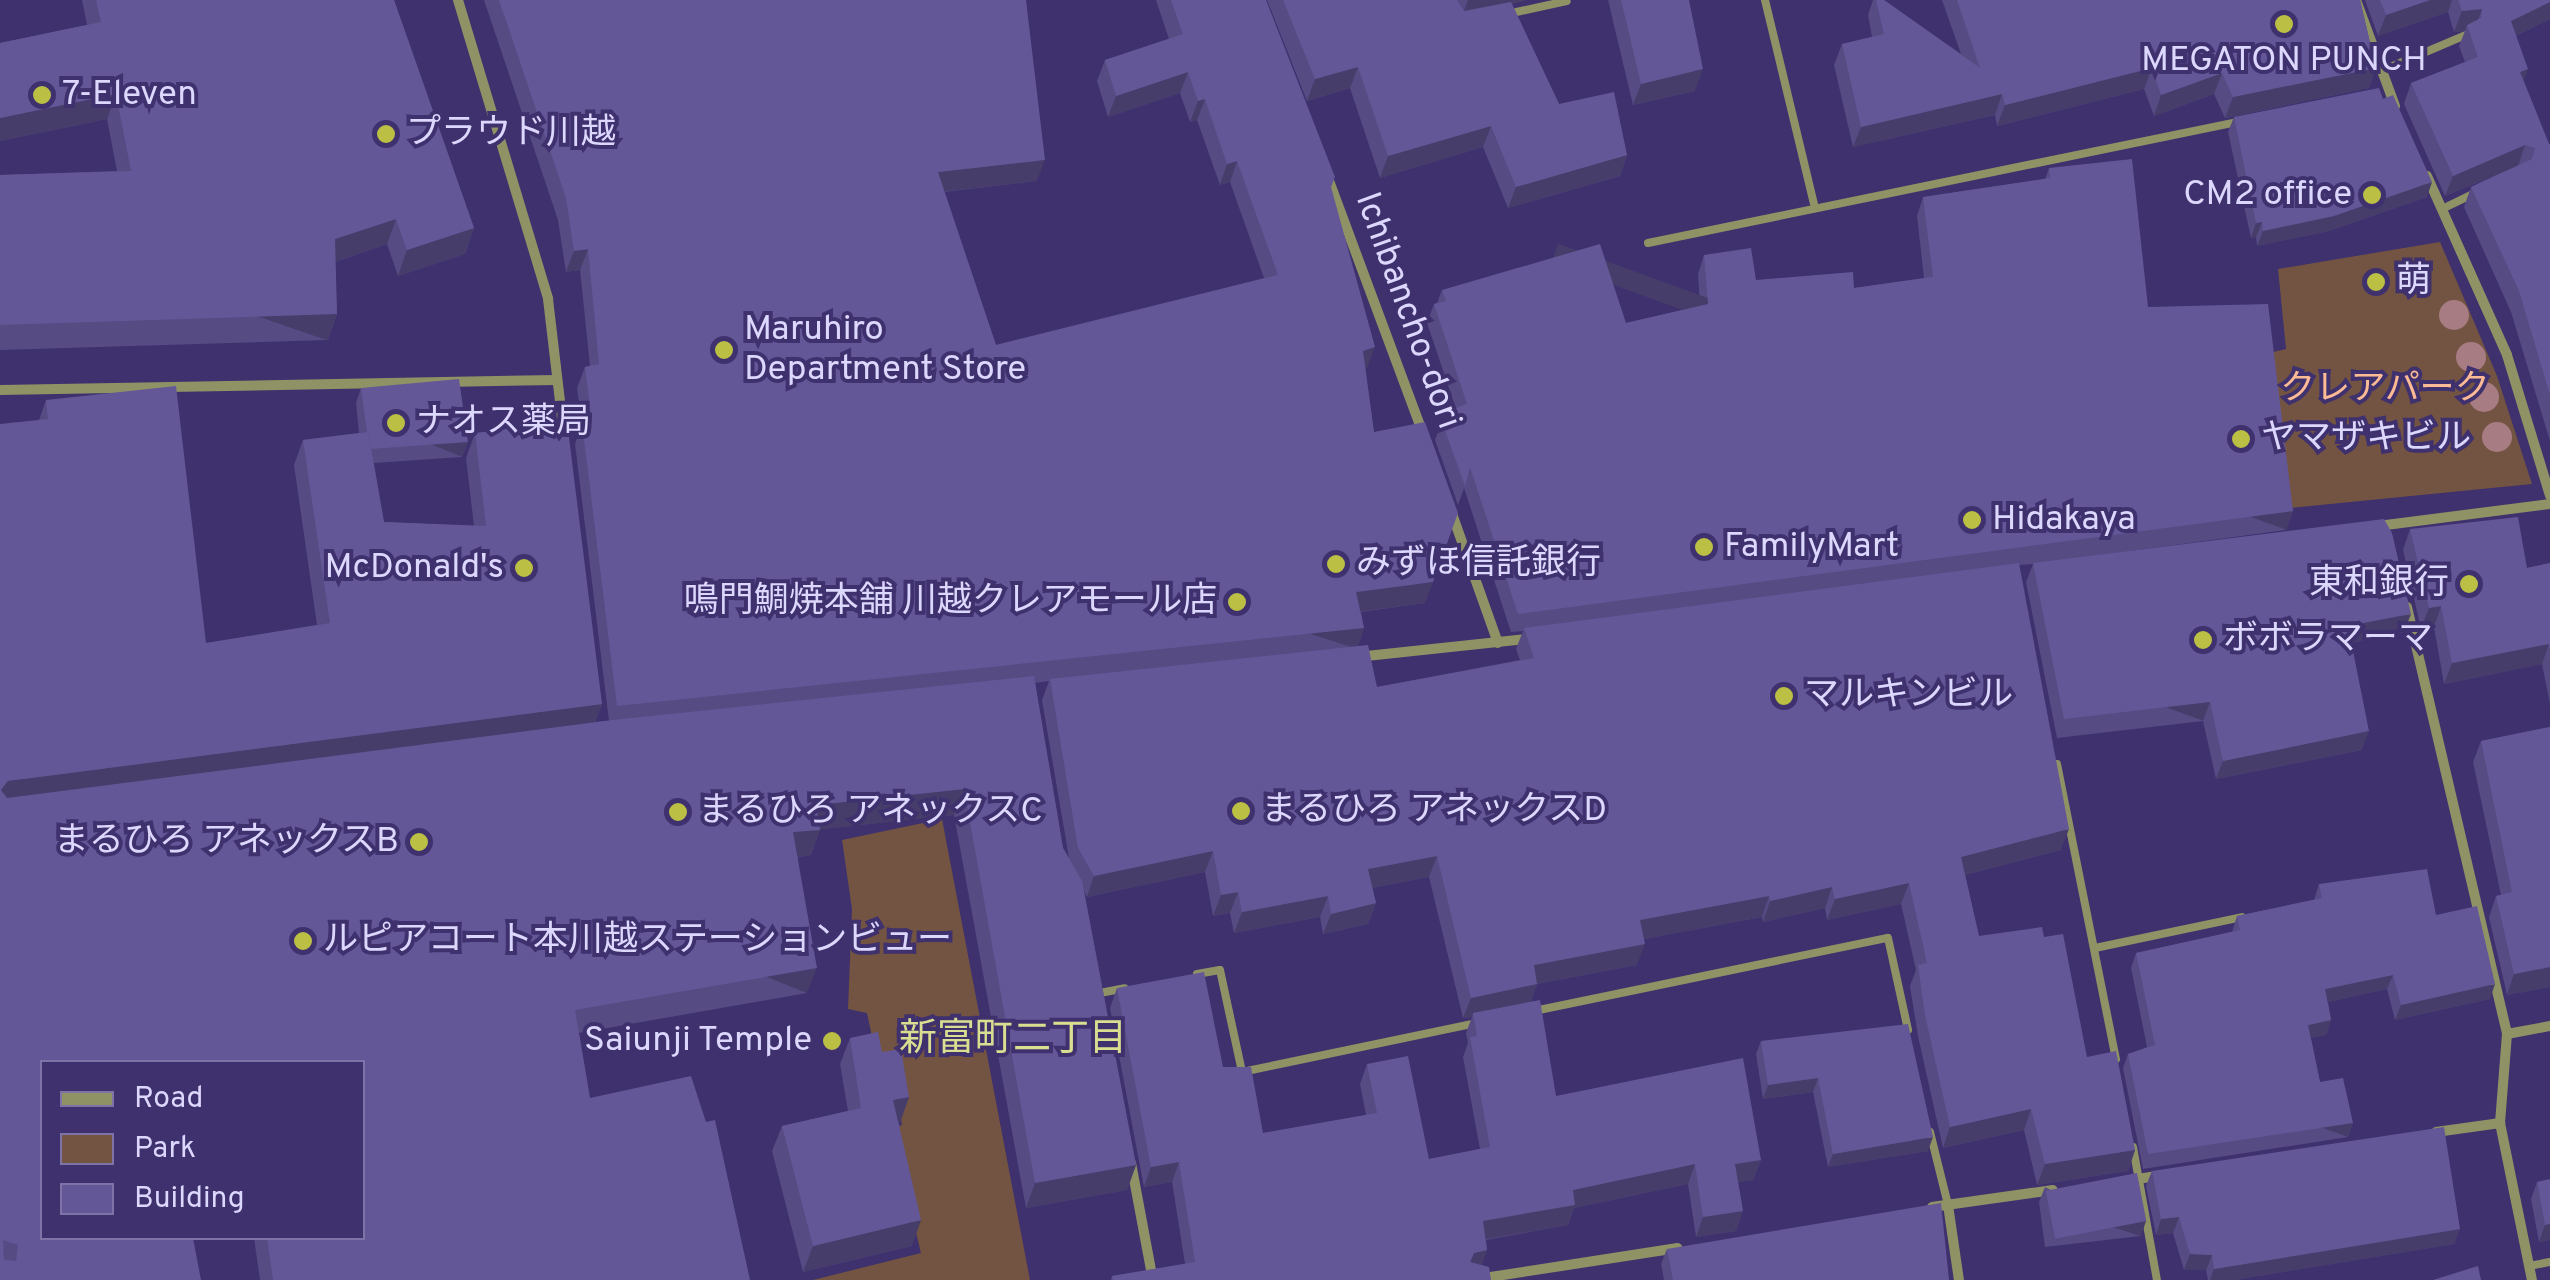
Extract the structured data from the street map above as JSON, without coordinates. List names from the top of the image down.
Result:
{
  "streets": {
    "street": ["Ichibancho-dori"]
  },
  "districts": ["新富町二丁目"],
  "parks": ["クレアパーク"],
  "places": [
    "MEGATON PUNCH",
    "7-Eleven",
    "プラウド川越",
    "CM2 office",
    "萌",
    "Maruhiro Department Store",
    "ナオス薬局",
    "ヤマザキビル",
    "Hidakaya",
    "FamilyMart",
    "みずほ信託銀行",
    "McDonald's",
    "東和銀行",
    "鳴門鯛焼本舗 川越クレアモール店",
    "ボボラマーマ",
    "マルキンビル",
    "まるひろ アネックスD",
    "まるひろ アネックスC",
    "まるひろ アネックスB",
    "ルピアコート本川越ステーションビュー",
    "Saiunji Temple"
  ],
  "legend": ["Road", "Park", "Building"]
}
